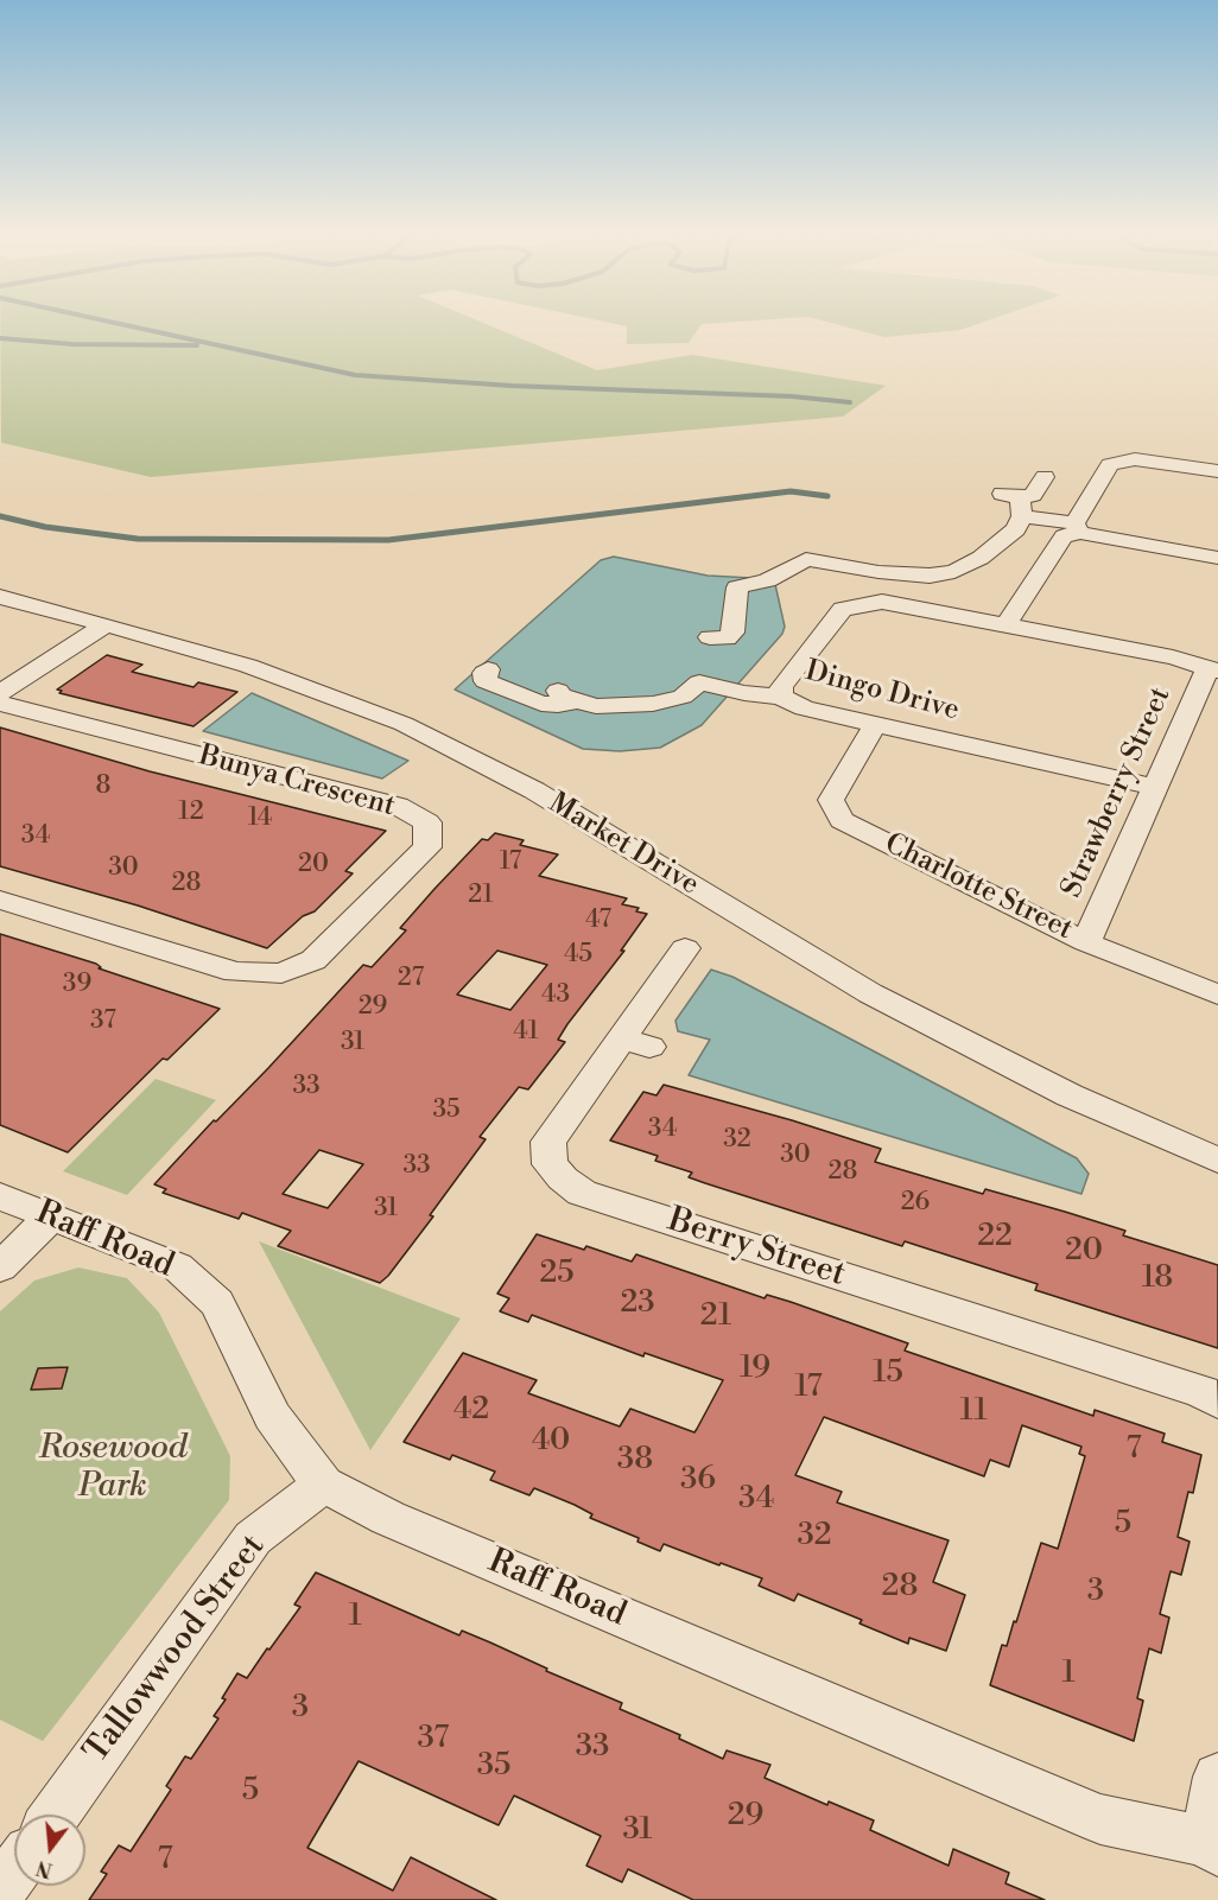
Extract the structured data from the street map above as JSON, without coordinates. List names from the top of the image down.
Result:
{
  "streets": {
    "street": [
      "Dingo Drive",
      "Bunya Crescent",
      "Strawberry Street",
      "Market Drive",
      "Charlotte Street",
      "Raff Road",
      "Berry Street",
      "Tallowwood Street"
    ]
  },
  "crossings": [
    ["Dingo Drive", "Strawberry Street"],
    ["Dingo Drive", "Charlotte Street"],
    ["Strawberry Street", "Charlotte Street"],
    ["Raff Road", "Tallowwood Street"]
  ],
  "parks": ["Rosewood Park"],
  "house_numbers": [
    "8",
    "12",
    "14",
    "34",
    "17",
    "20",
    "30",
    "28",
    "21",
    "47",
    "45",
    "27",
    "39",
    "43",
    "29",
    "37",
    "41",
    "31",
    "33",
    "35",
    "34",
    "32",
    "30",
    "33",
    "28",
    "26",
    "31",
    "22",
    "20",
    "25",
    "18",
    "23",
    "21",
    "19",
    "15",
    "17",
    "42",
    "11",
    "40",
    "7",
    "38",
    "36",
    "34",
    "5",
    "32",
    "28",
    "3",
    "1",
    "1",
    "3",
    "37",
    "33",
    "35",
    "5",
    "29",
    "31",
    "7"
  ],
  "north": "bottom"
}
